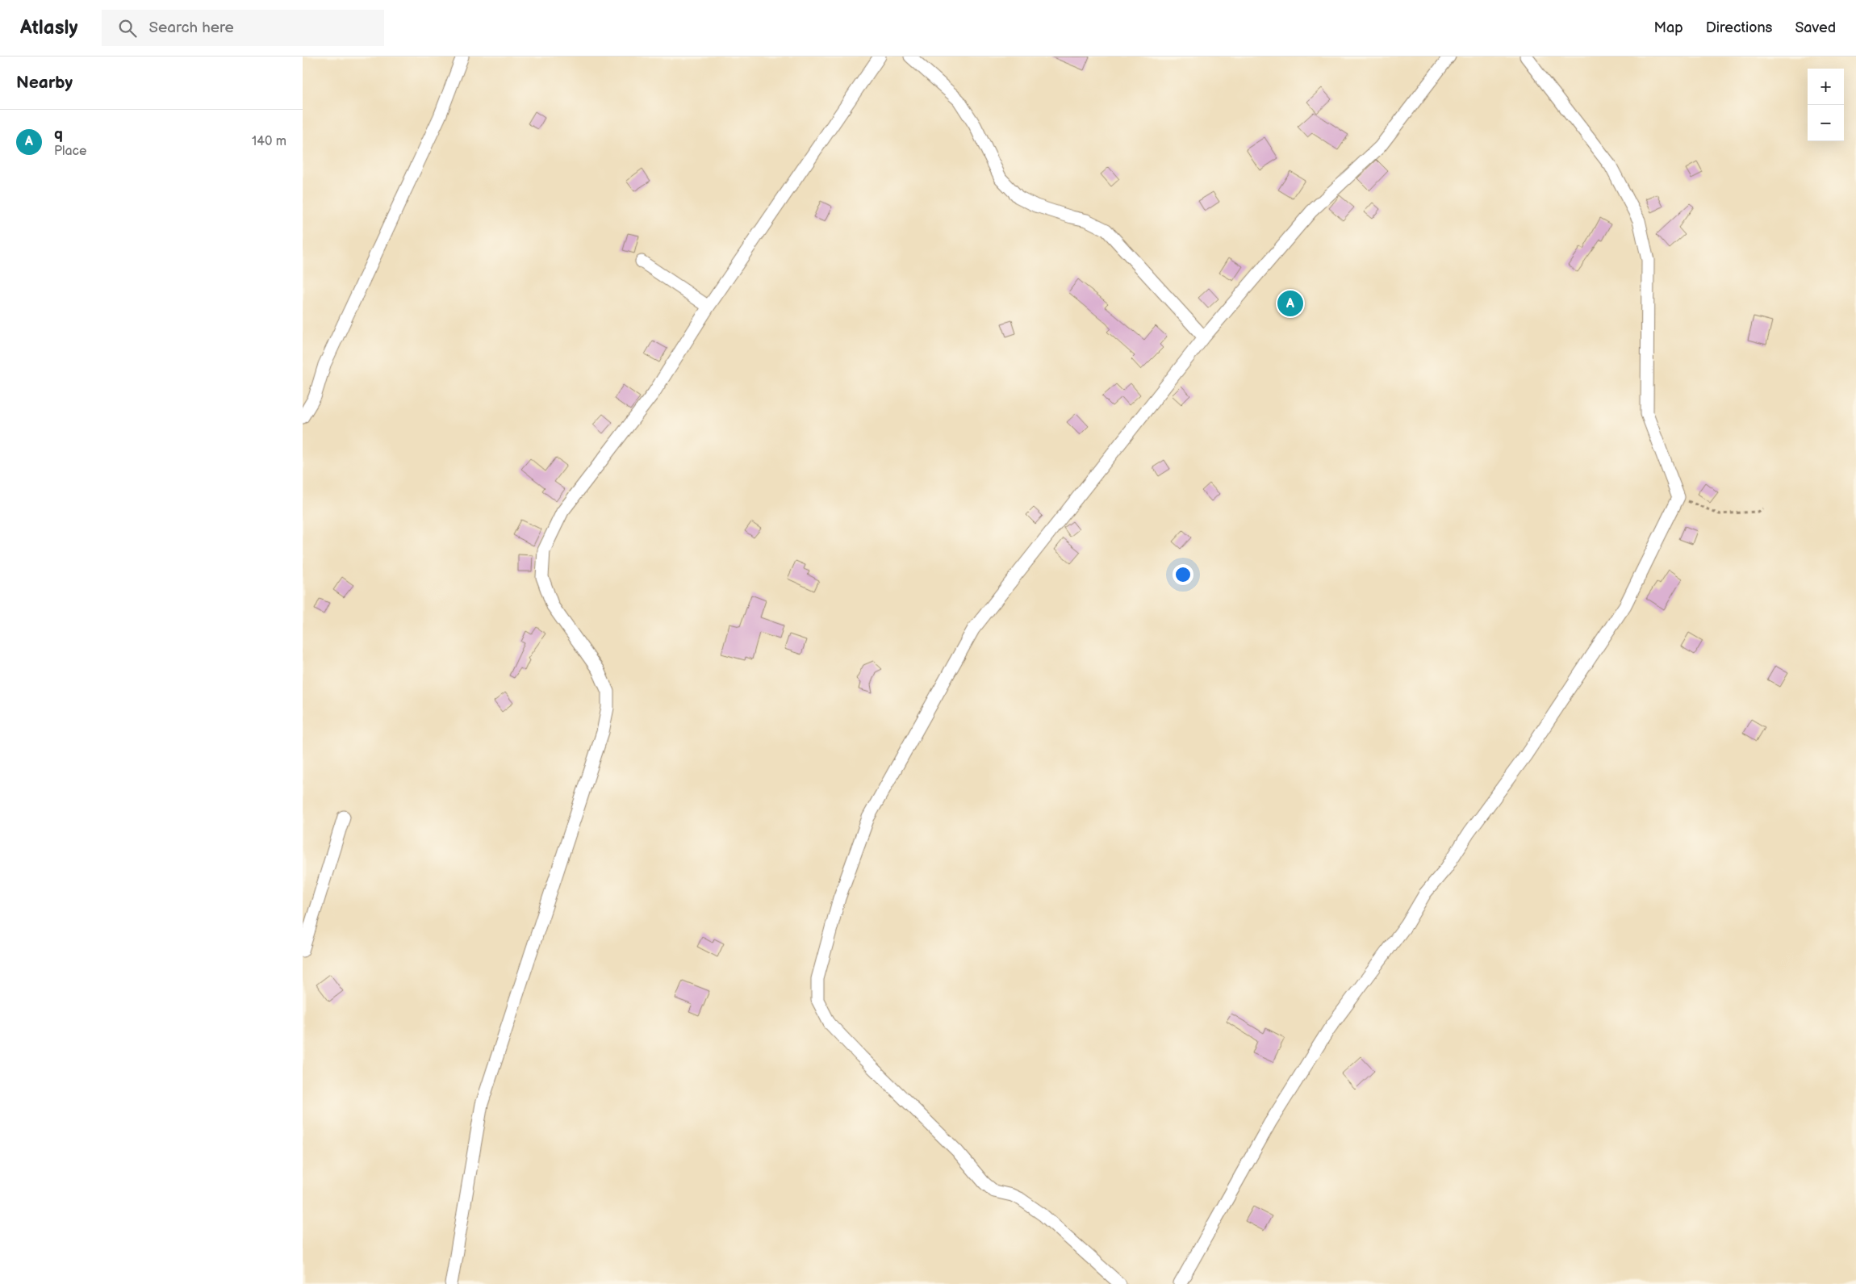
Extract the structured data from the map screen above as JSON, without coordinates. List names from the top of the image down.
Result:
{
  "page": {
    "header": "Atlasly",
    "search": "Search here",
    "nav": ["Map", "Directions", "Saved"],
    "heading": "Nearby",
    "map_buttons": ["+", "−"],
    "list": [
      {
        "mark": "A",
        "name": "q",
        "note": "Place",
        "value": "140 m"
      }
    ],
    "pins": "A"
  }
}
